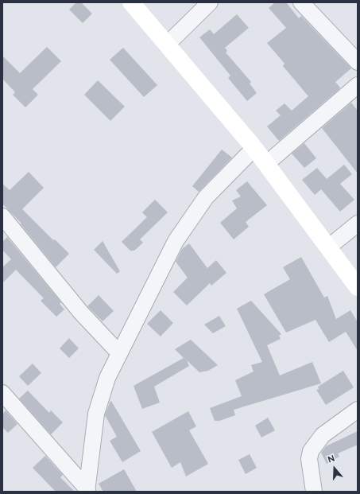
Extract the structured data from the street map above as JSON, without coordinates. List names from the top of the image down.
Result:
{
  "north": "top"
}
